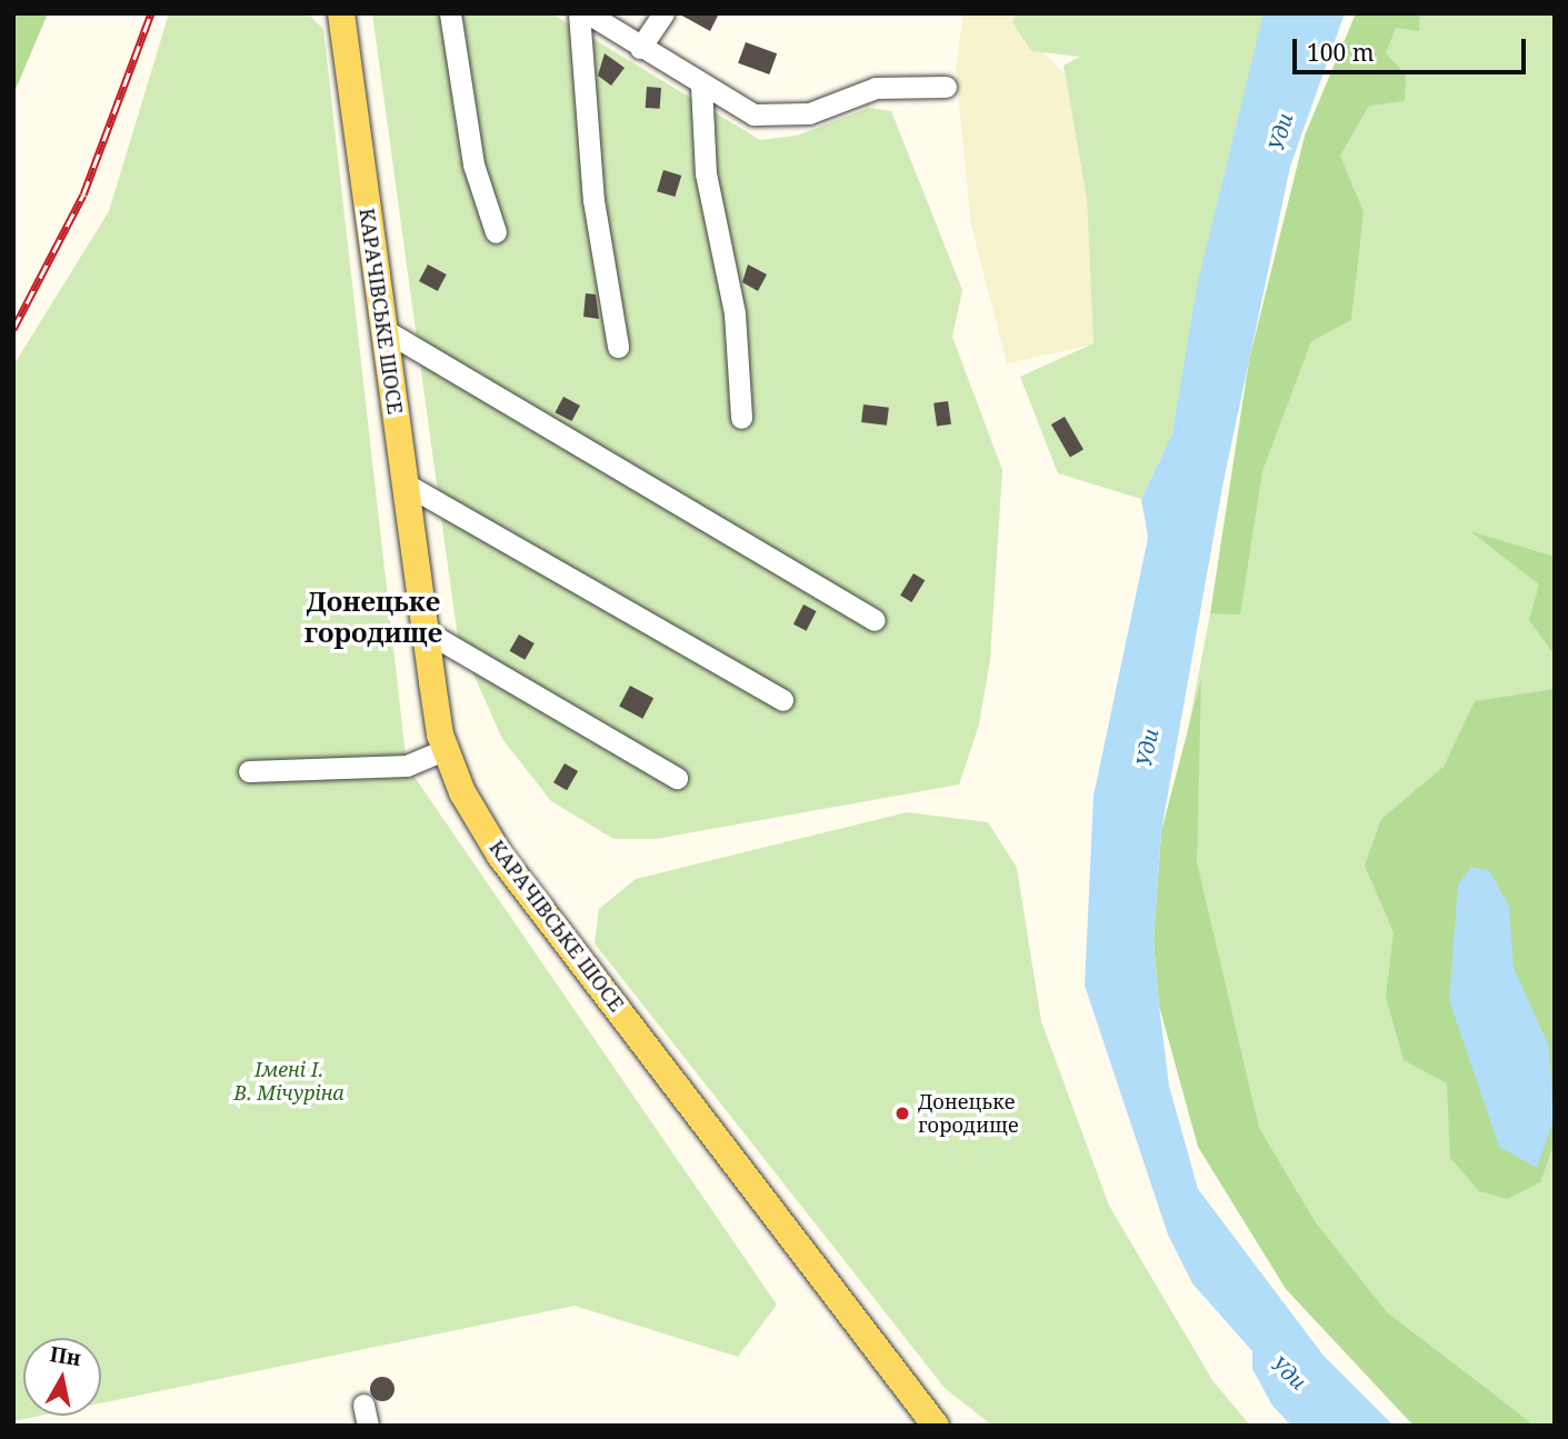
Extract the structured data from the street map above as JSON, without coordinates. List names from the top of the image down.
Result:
{
  "streets": {
    "main road": ["КАРАЧІВСЬКЕ ШОСЕ"]
  },
  "districts": ["Донецьке городище"],
  "water": ["Уди"],
  "parks": ["Імені І. В. Мічуріна"],
  "places": ["Донецьке городище"],
  "scale_bar": "100 m",
  "north": "top"
}
